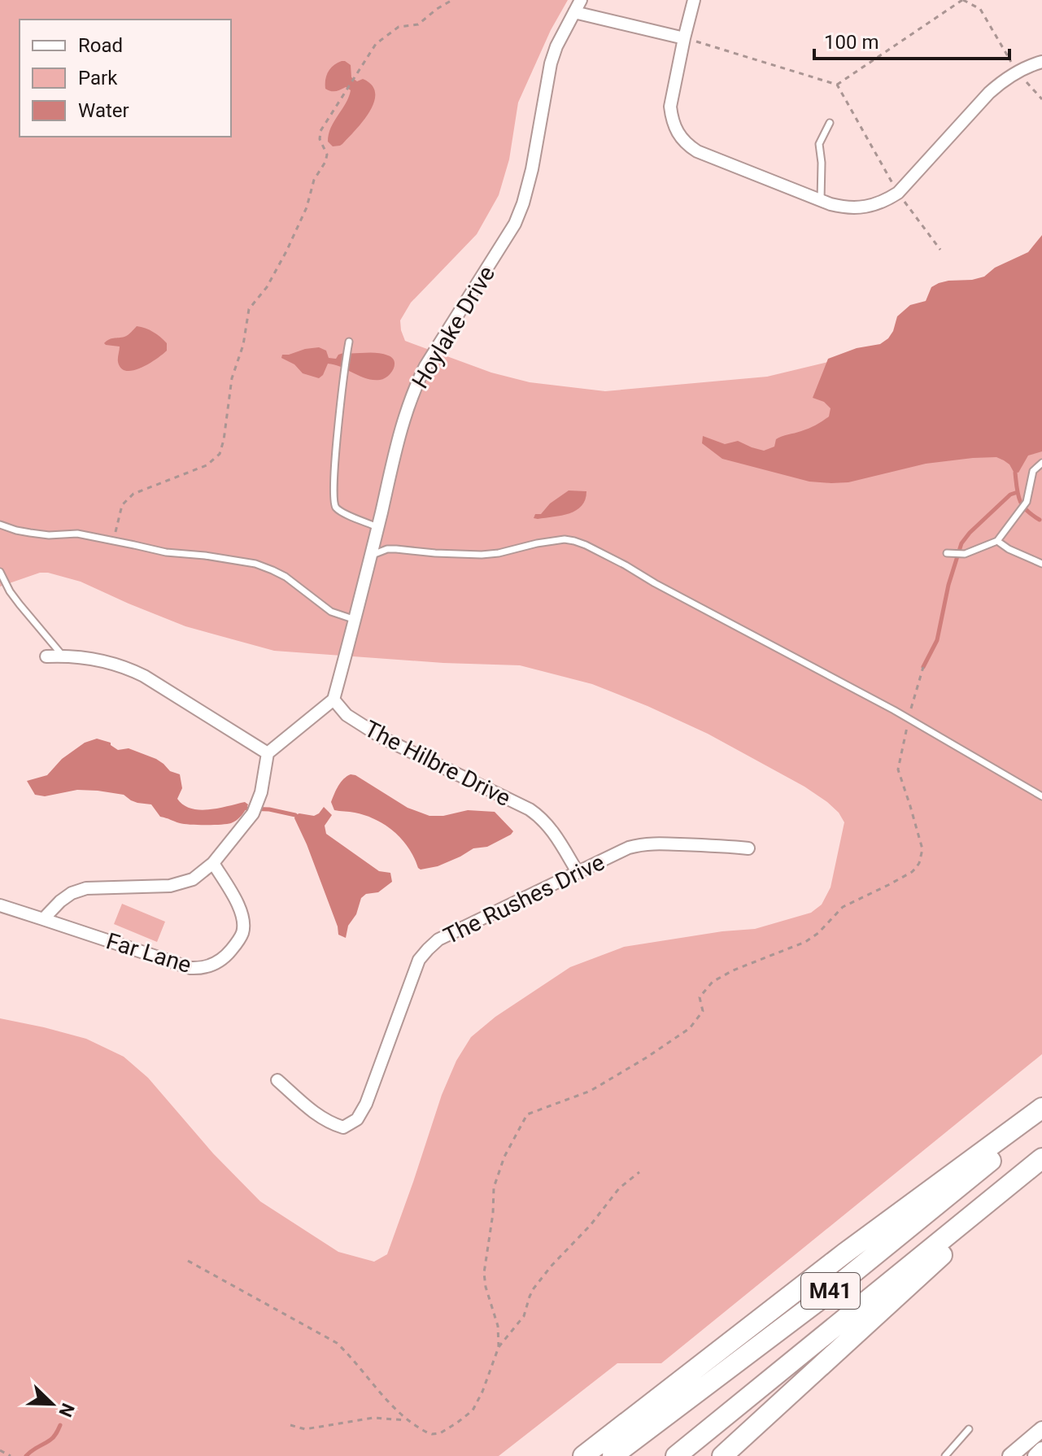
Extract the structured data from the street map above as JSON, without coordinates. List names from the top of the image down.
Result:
{
  "streets": {
    "highway": ["M41"],
    "street": [
      "Hoylake Drive",
      "The Hilbre Drive",
      "The Rushes Drive",
      "Far Lane"
    ]
  },
  "crossings": [
    ["Hoylake Drive", "The Hilbre Drive"],
    ["The Hilbre Drive", "The Rushes Drive"]
  ],
  "legend": ["Road", "Park", "Water"],
  "scale_bar": "100 m",
  "north": "bottom right"
}
